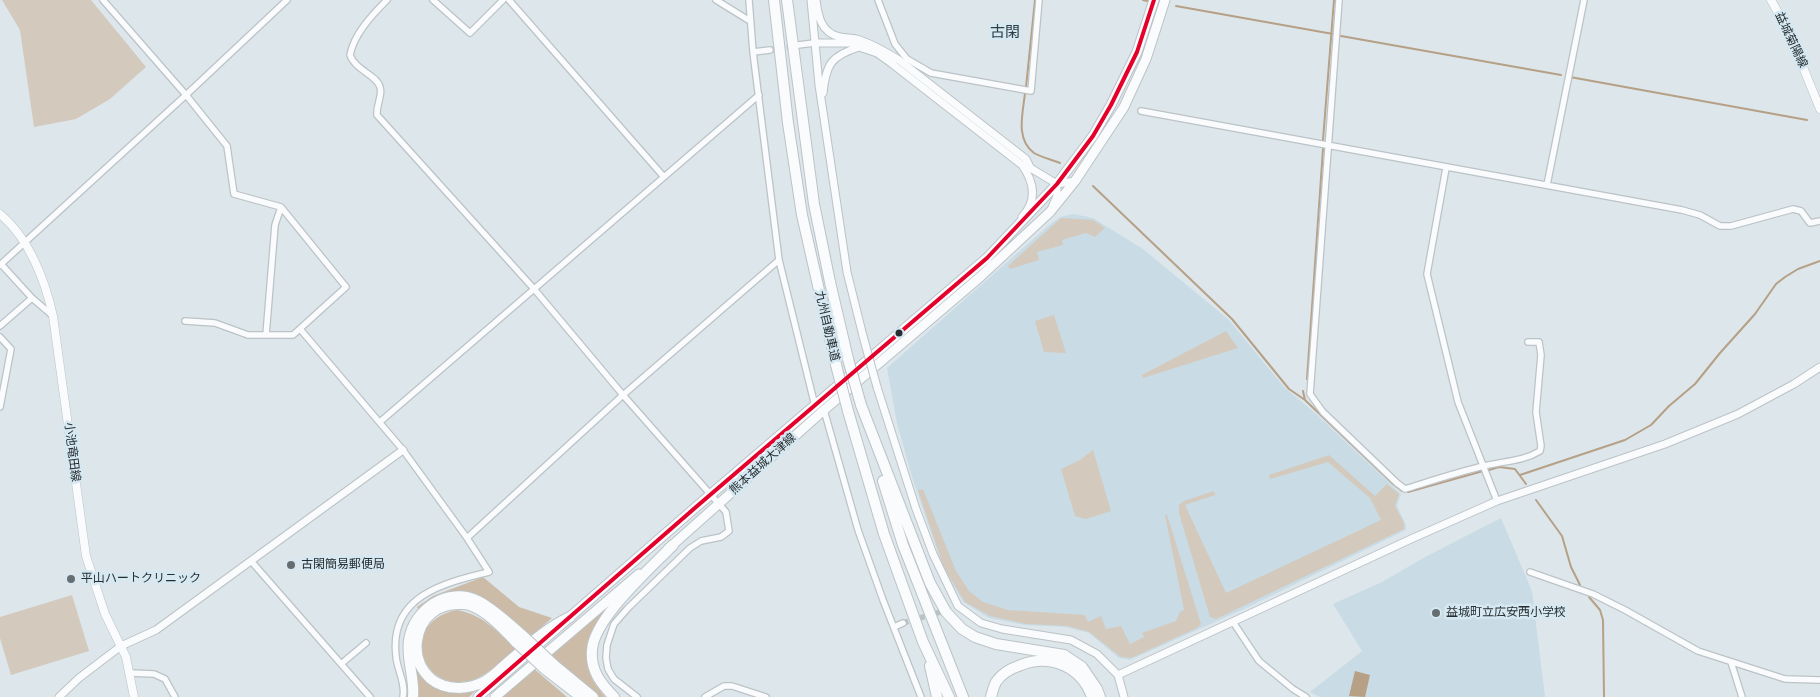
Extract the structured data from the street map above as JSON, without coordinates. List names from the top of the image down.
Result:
{
  "streets": {
    "highway": ["九州自動車道"],
    "main road": ["益城菊陽線", "小池竜田線", "熊本益城大津線"]
  },
  "districts": ["古閑"],
  "places": ["古閑簡易郵便局", "平山ハートクリニック", "益城町立広安西小学校"]
}
